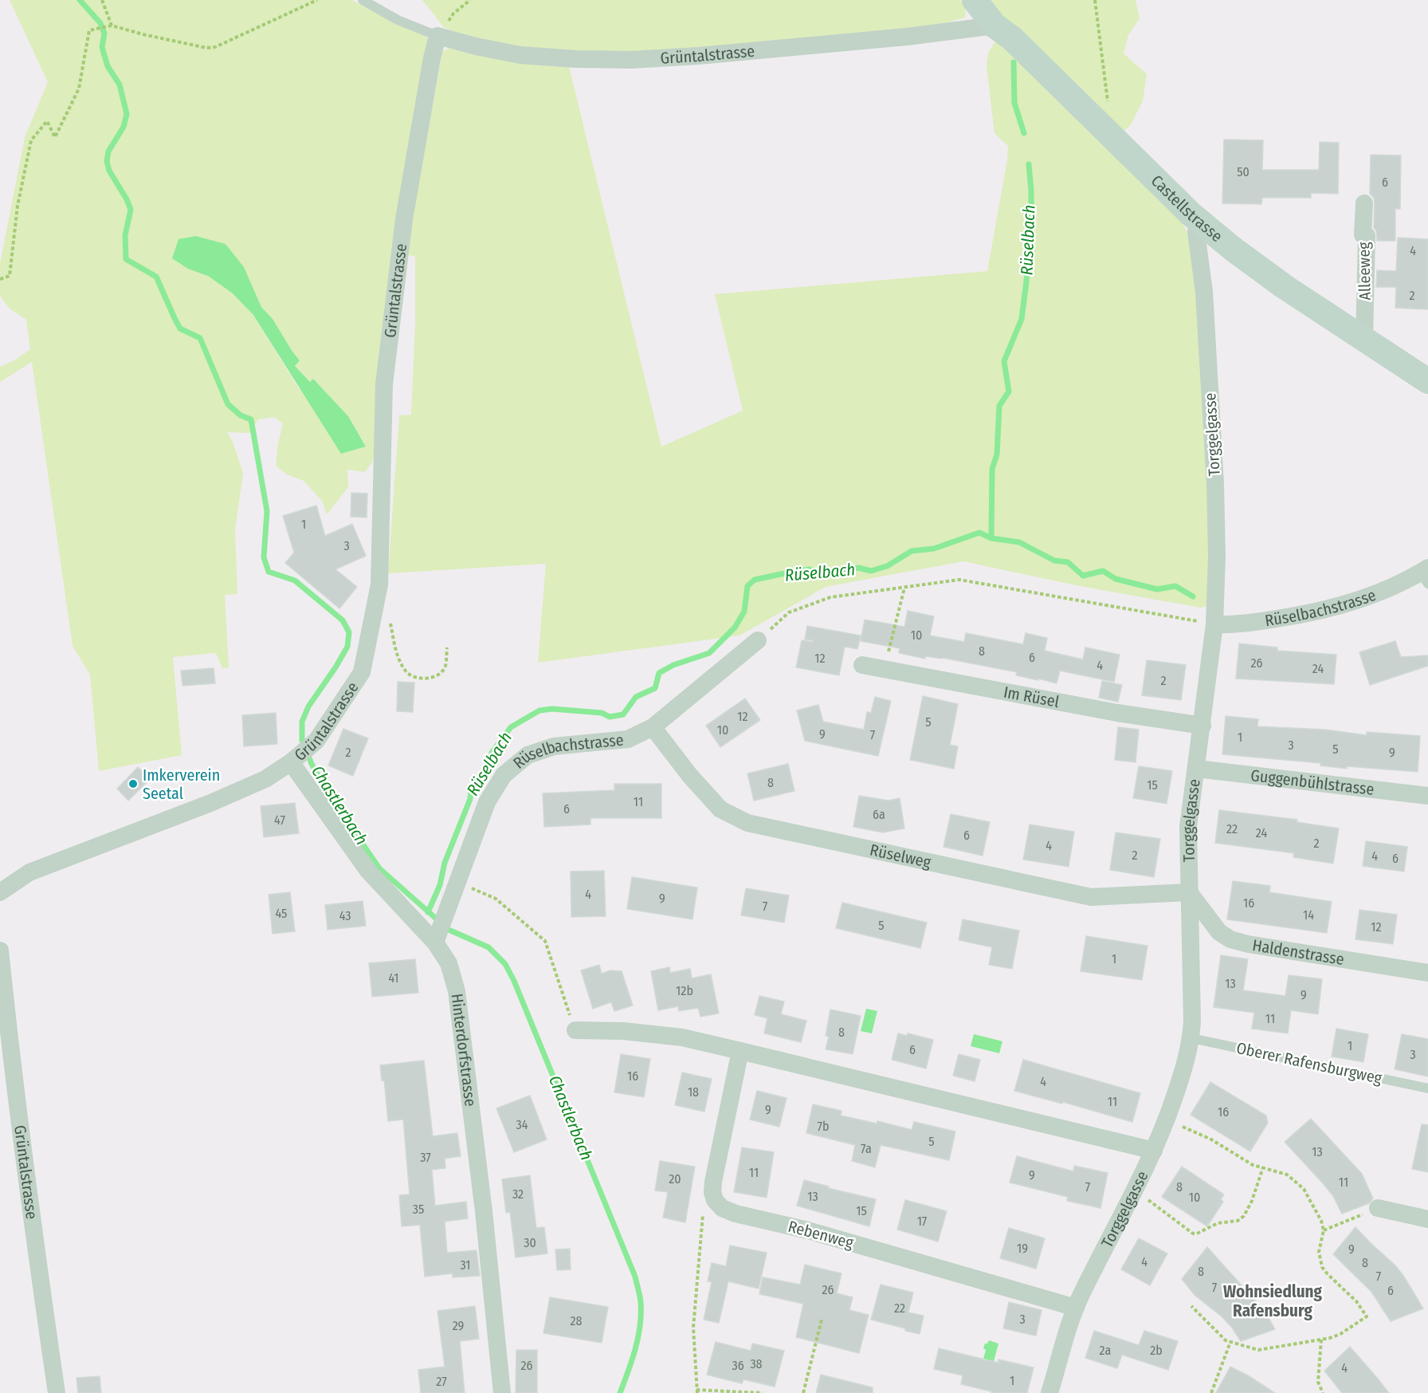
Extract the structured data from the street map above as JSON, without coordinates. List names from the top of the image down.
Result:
{
  "streets": {
    "street": [
      "Grüntalstrasse",
      "Castellstrasse",
      "Alleeweg",
      "Torggelgasse",
      "Rüselbachstrasse",
      "Im Rüsel",
      "Guggenbühlstrasse",
      "Rüselweg",
      "Haldenstrasse",
      "Hinterdorfstrasse",
      "Rebenweg"
    ],
    "lane": ["Oberer Rafensburgweg"]
  },
  "crossings": [
    ["Grüntalstrasse", "Castellstrasse"],
    ["Grüntalstrasse", "Hinterdorfstrasse"],
    ["Castellstrasse", "Alleeweg"],
    ["Castellstrasse", "Torggelgasse"],
    ["Torggelgasse", "Rüselbachstrasse"],
    ["Torggelgasse", "Im Rüsel"],
    ["Torggelgasse", "Guggenbühlstrasse"],
    ["Torggelgasse", "Rüselweg"],
    ["Torggelgasse", "Haldenstrasse"],
    ["Torggelgasse", "Oberer Rafensburgweg"],
    ["Torggelgasse", "Rebenweg"],
    ["Rüselbachstrasse", "Rüselweg"],
    ["Rüselbachstrasse", "Hinterdorfstrasse"],
    ["Rüselweg", "Haldenstrasse"]
  ],
  "districts": ["Wohnsiedlung Rafensburg"],
  "water": ["Rüselbach", "Chastlerbach"],
  "places": ["Imkerverein Seetal"],
  "house_numbers": [
    "50",
    "6",
    "4",
    "2",
    "1",
    "3",
    "10",
    "8",
    "6",
    "12",
    "26",
    "4",
    "24",
    "2",
    "12",
    "5",
    "10",
    "9",
    "7",
    "1",
    "3",
    "5",
    "2",
    "9",
    "8",
    "15",
    "11",
    "6",
    "6a",
    "47",
    "22",
    "24",
    "6",
    "2",
    "4",
    "2",
    "4",
    "6",
    "4",
    "9",
    "16",
    "7",
    "45",
    "14",
    "43",
    "5",
    "12",
    "1",
    "41",
    "13",
    "12b",
    "9",
    "11",
    "8",
    "1",
    "6",
    "3",
    "16",
    "4",
    "18",
    "11",
    "9",
    "16",
    "34",
    "7b",
    "5",
    "7a",
    "13",
    "37",
    "11",
    "9",
    "20",
    "11",
    "7",
    "8",
    "32",
    "13",
    "10",
    "35",
    "15",
    "17",
    "30",
    "19",
    "9",
    "4",
    "8",
    "31",
    "8",
    "7",
    "7",
    "26",
    "6",
    "22",
    "3",
    "28",
    "29",
    "2a",
    "2b",
    "38",
    "26",
    "36",
    "4",
    "1",
    "27"
  ]
}
